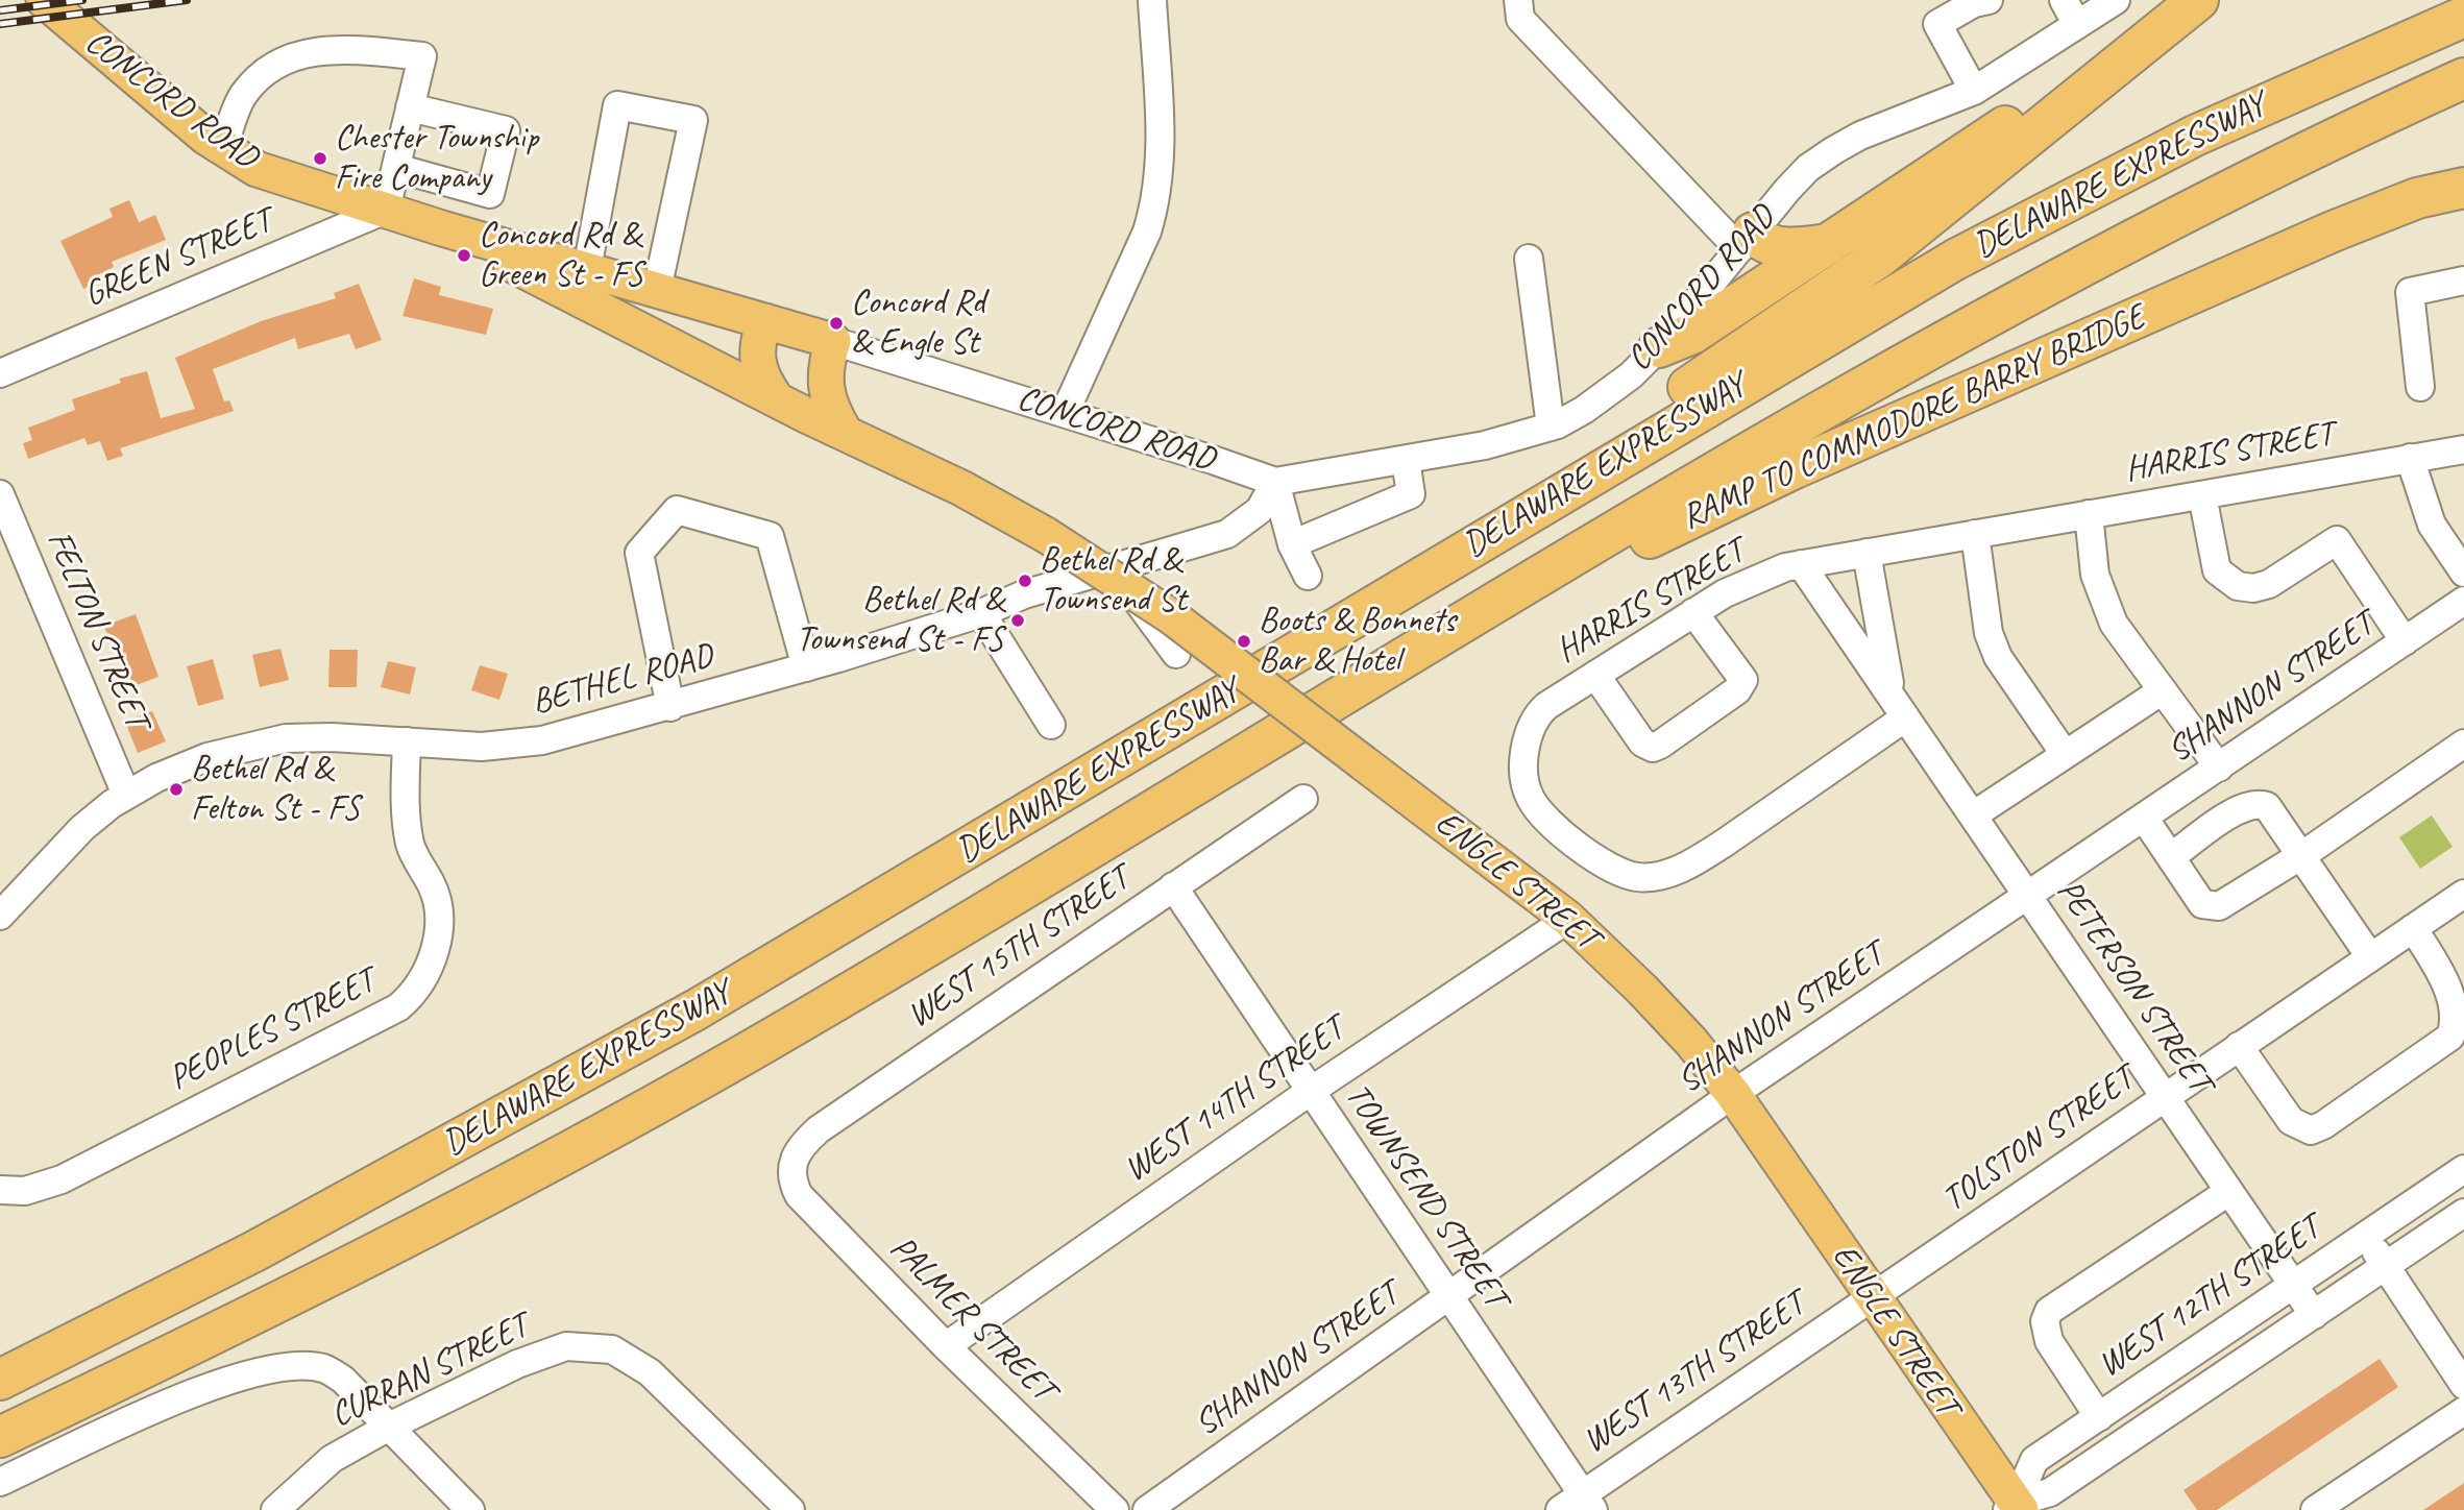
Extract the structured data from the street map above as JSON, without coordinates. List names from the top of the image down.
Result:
{
  "streets": {
    "highway": ["DELAWARE EXPRESSWAY", "RAMP TO COMMODORE BARRY BRIDGE"],
    "main road": ["CONCORD ROAD", "ENGLE STREET"],
    "street": [
      "GREEN STREET",
      "HARRIS STREET",
      "FELTON STREET",
      "BETHEL ROAD",
      "SHANNON STREET",
      "WEST 15TH STREET",
      "PETERSON STREET",
      "PEOPLES STREET",
      "WEST 14TH STREET",
      "TOLSTON STREET",
      "TOWNSEND STREET",
      "WEST 12TH STREET",
      "PALMER STREET",
      "CURRAN STREET",
      "WEST 13TH STREET"
    ]
  },
  "crossings": [
    ["CONCORD ROAD", "GREEN STREET"],
    ["CONCORD ROAD", "BETHEL ROAD"],
    ["CONCORD ROAD", "ENGLE STREET"],
    ["DELAWARE EXPRESSWAY", "RAMP TO COMMODORE BARRY BRIDGE"],
    ["HARRIS STREET", "PETERSON STREET"],
    ["FELTON STREET", "BETHEL ROAD"],
    ["BETHEL ROAD", "PEOPLES STREET"],
    ["SHANNON STREET", "ENGLE STREET"],
    ["SHANNON STREET", "PETERSON STREET"],
    ["SHANNON STREET", "TOWNSEND STREET"],
    ["ENGLE STREET", "WEST 14TH STREET"],
    ["ENGLE STREET", "TOLSTON STREET"],
    ["ENGLE STREET", "WEST 12TH STREET"],
    ["ENGLE STREET", "WEST 13TH STREET"],
    ["WEST 15TH STREET", "TOWNSEND STREET"],
    ["WEST 15TH STREET", "PALMER STREET"],
    ["PETERSON STREET", "TOLSTON STREET"],
    ["PETERSON STREET", "WEST 12TH STREET"],
    ["WEST 14TH STREET", "TOWNSEND STREET"],
    ["WEST 14TH STREET", "PALMER STREET"],
    ["TOLSTON STREET", "WEST 13TH STREET"],
    ["TOWNSEND STREET", "WEST 13TH STREET"]
  ],
  "places": [
    "Chester Township Fire Company",
    "Concord Rd & Green St - FS",
    "Concord Rd & Engle St",
    "Bethel Rd & Townsend St",
    "Bethel Rd & Townsend St - FS",
    "Boots & Bonnets Bar & Hotel",
    "Bethel Rd & Felton St - FS"
  ]
}
